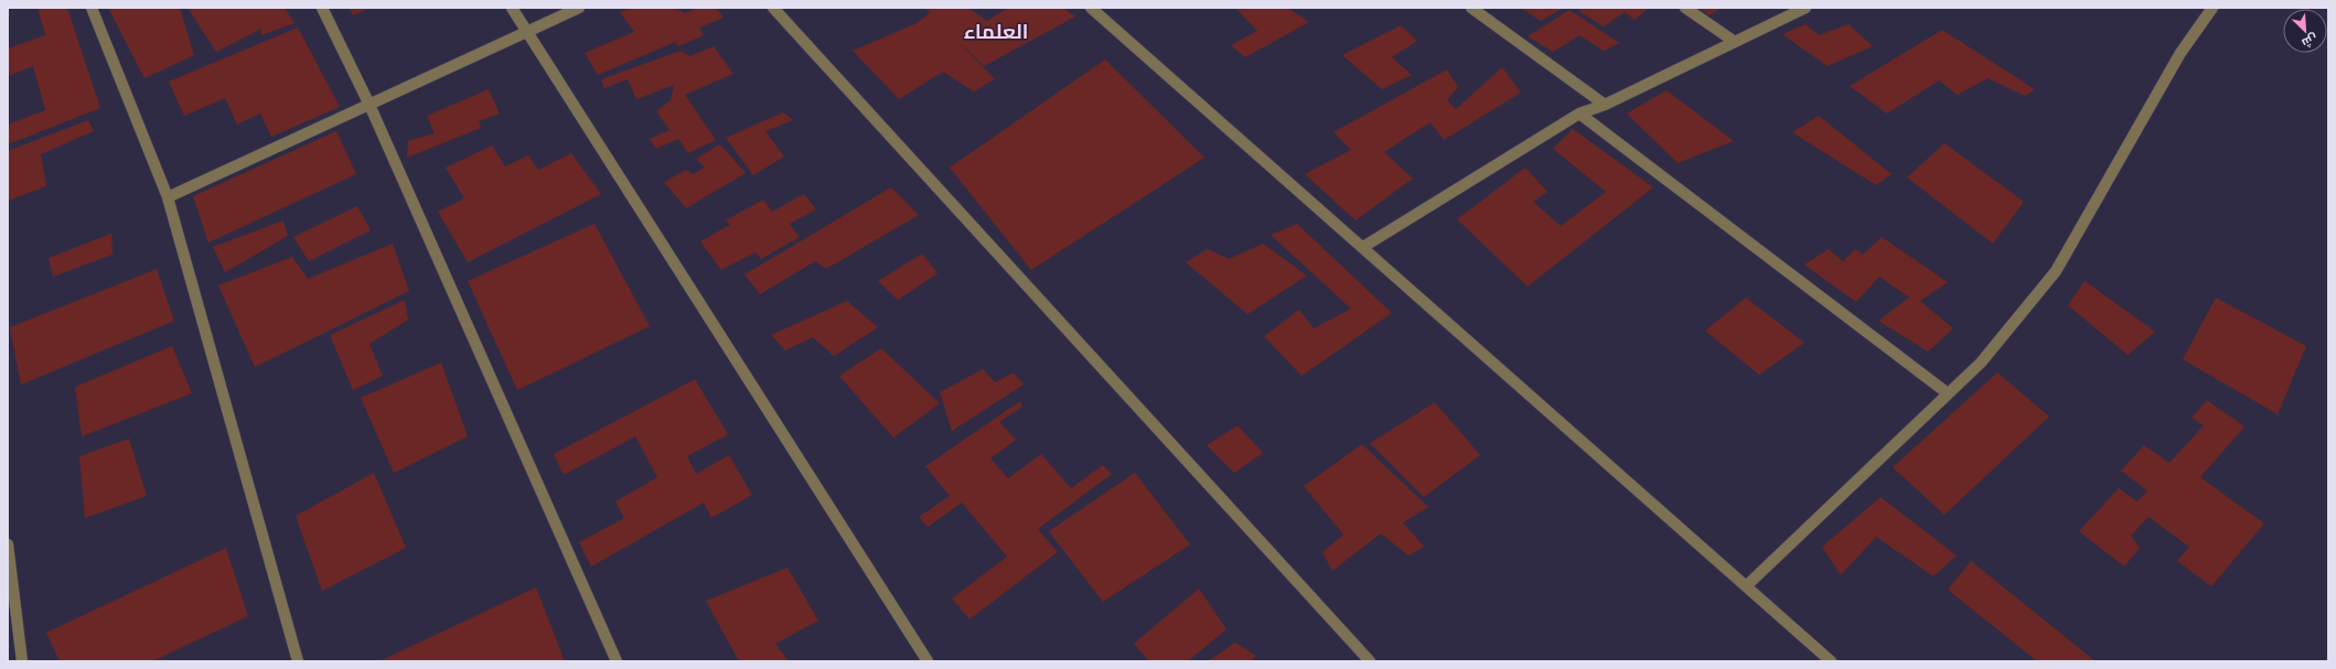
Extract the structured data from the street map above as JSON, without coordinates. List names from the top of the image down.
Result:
{
  "districts": ["العلماء"],
  "north": "bottom right"
}
